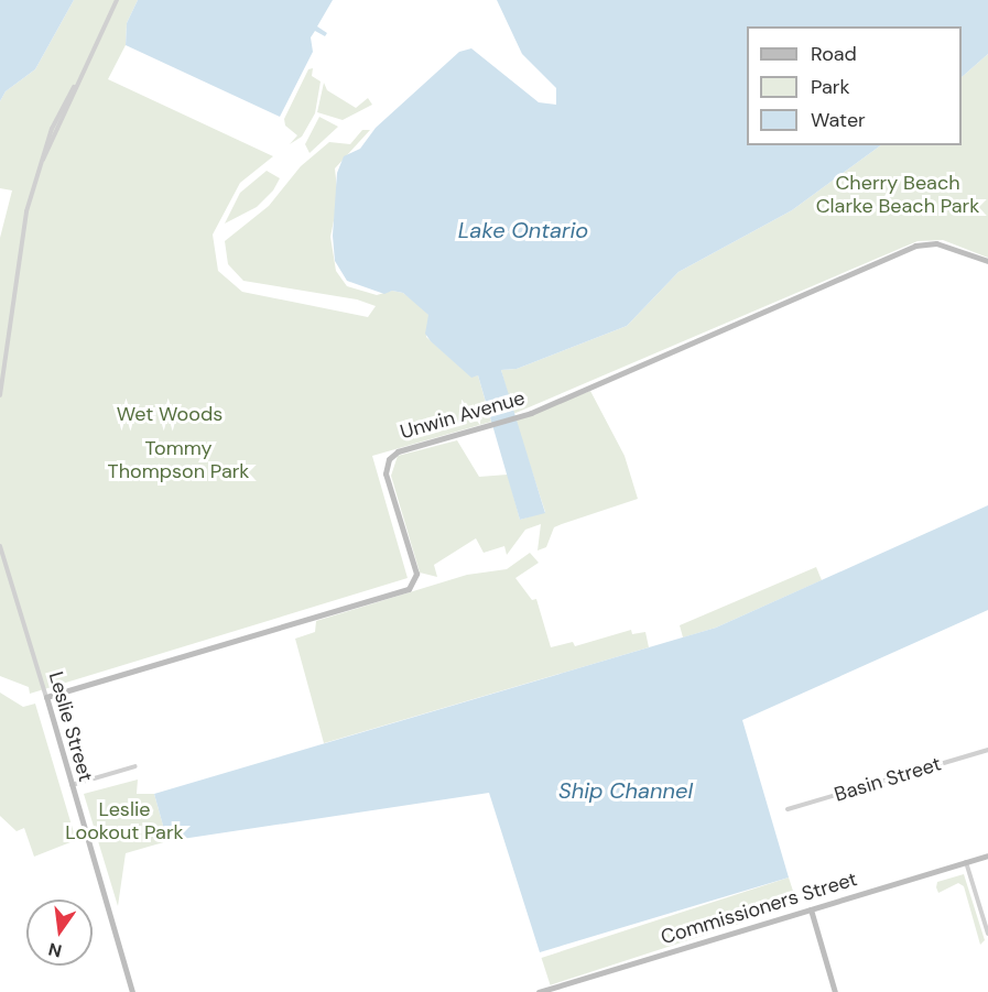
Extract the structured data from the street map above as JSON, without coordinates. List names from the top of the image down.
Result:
{
  "streets": {
    "street": [
      "Unwin Avenue",
      "Leslie Street",
      "Basin Street",
      "Commissioners Street"
    ]
  },
  "crossings": [
    ["Unwin Avenue", "Leslie Street"]
  ],
  "water": ["Lake Ontario", "Ship Channel"],
  "parks": [
    "Cherry Beach Clarke Beach Park",
    "Wet Woods",
    "Tommy Thompson Park",
    "Leslie Lookout Park"
  ],
  "legend": ["Road", "Park", "Water"],
  "north": "bottom"
}
